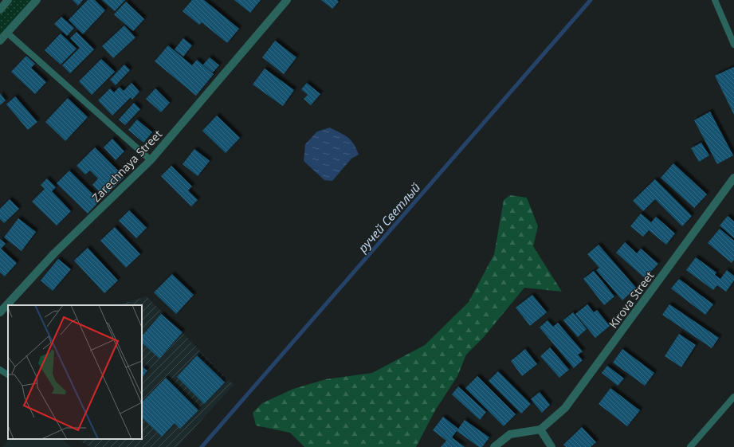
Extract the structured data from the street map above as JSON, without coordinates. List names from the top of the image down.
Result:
{
  "streets": {
    "street": ["Zarechnaya Street", "Kirova Street"]
  },
  "water": ["ручей Светлый"]
}
